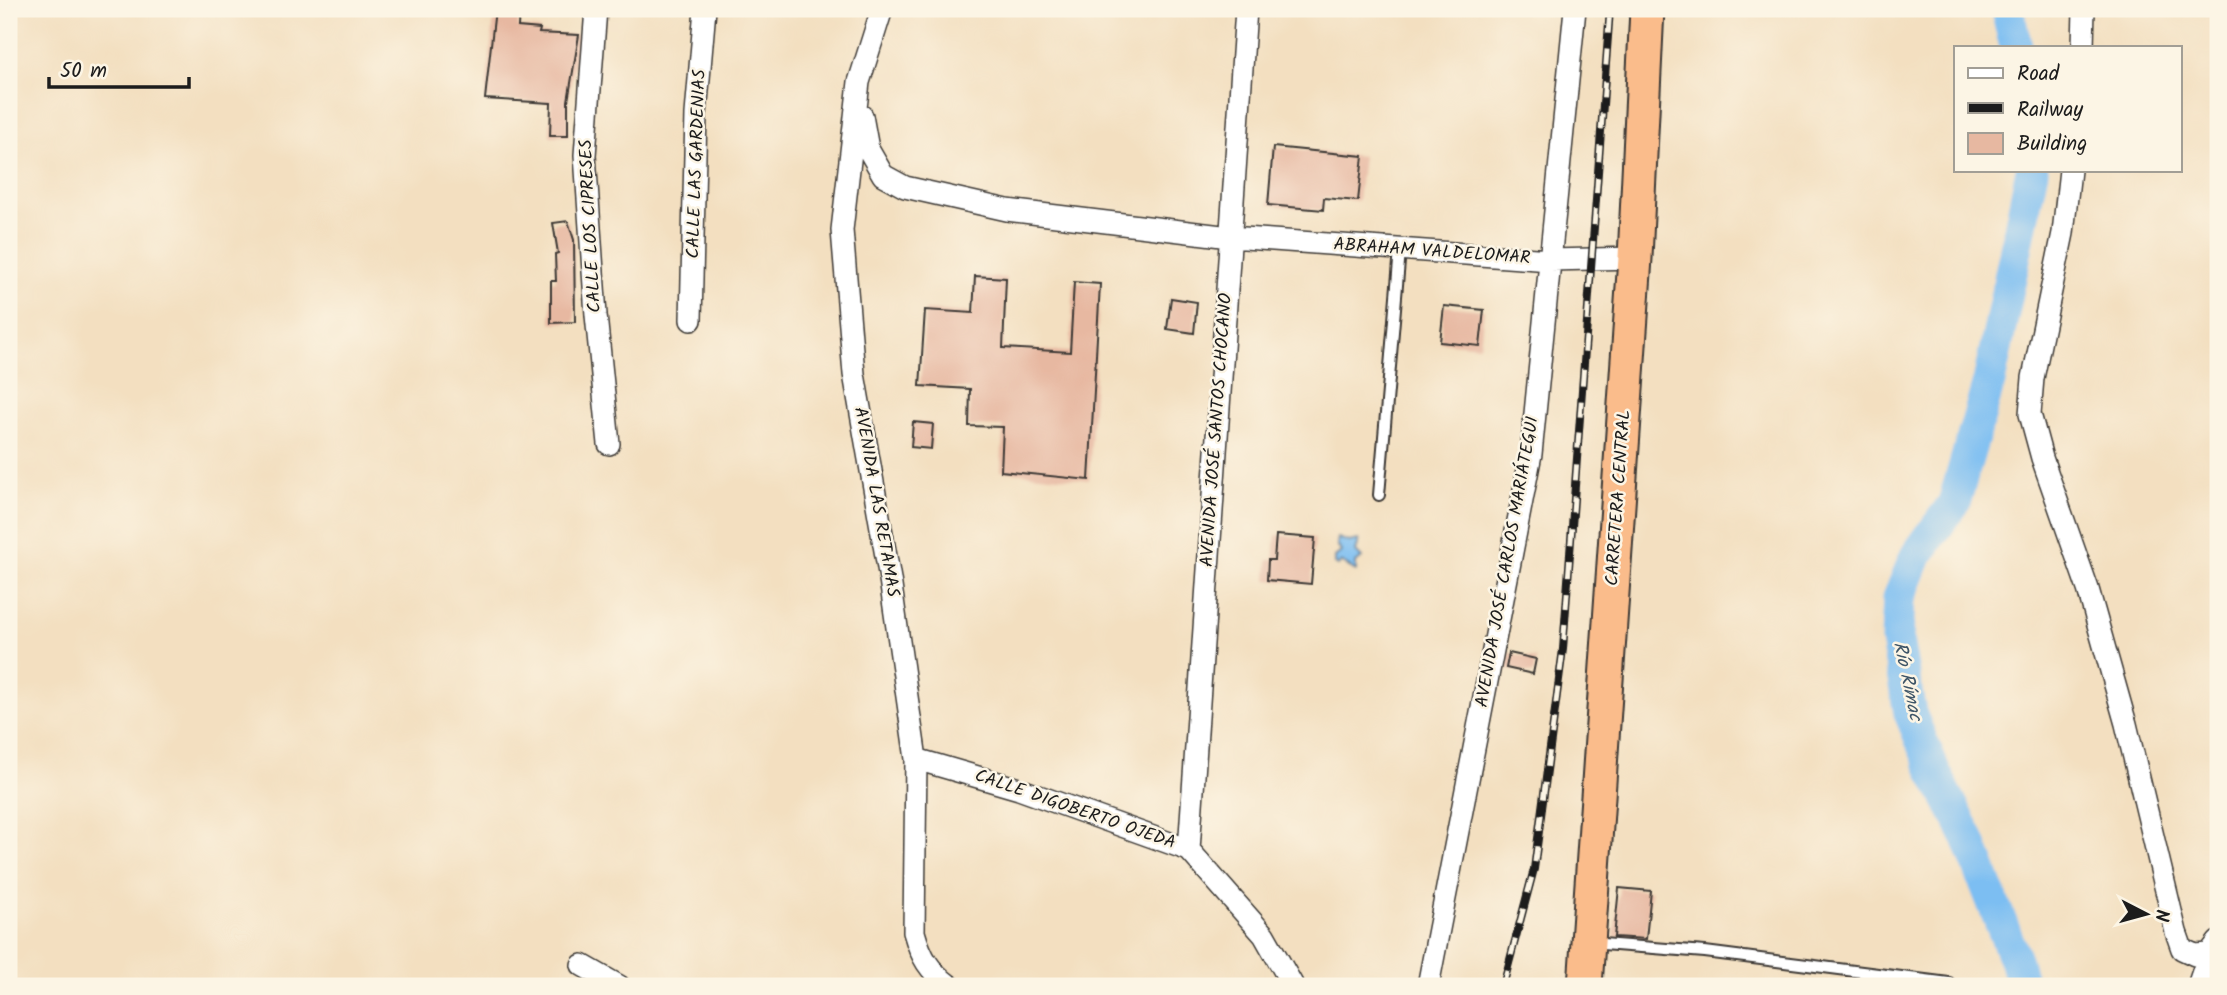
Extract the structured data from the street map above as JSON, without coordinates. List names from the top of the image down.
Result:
{
  "streets": {
    "highway": ["CARRETERA CENTRAL"],
    "street": [
      "CALLE LAS GARDENIAS",
      "CALLE LOS CIPRESES",
      "ABRAHAM VALDELOMAR",
      "AVENIDA JOSÉ SANTOS CHOCANO",
      "AVENIDA LAS RETAMAS",
      "AVENIDA JOSÉ CARLOS MARIÁTEGUI",
      "CALLE DIGOBERTO OJEDA"
    ]
  },
  "crossings": [
    ["ABRAHAM VALDELOMAR", "AVENIDA JOSÉ SANTOS CHOCANO"],
    ["ABRAHAM VALDELOMAR", "CARRETERA CENTRAL"],
    ["ABRAHAM VALDELOMAR", "AVENIDA LAS RETAMAS"],
    ["ABRAHAM VALDELOMAR", "AVENIDA JOSÉ CARLOS MARIÁTEGUI"],
    ["AVENIDA JOSÉ SANTOS CHOCANO", "CALLE DIGOBERTO OJEDA"],
    ["AVENIDA LAS RETAMAS", "CALLE DIGOBERTO OJEDA"]
  ],
  "water": ["Río Rímac"],
  "legend": ["Road", "Railway", "Building"],
  "scale_bar": "50 m",
  "north": "right"
}
